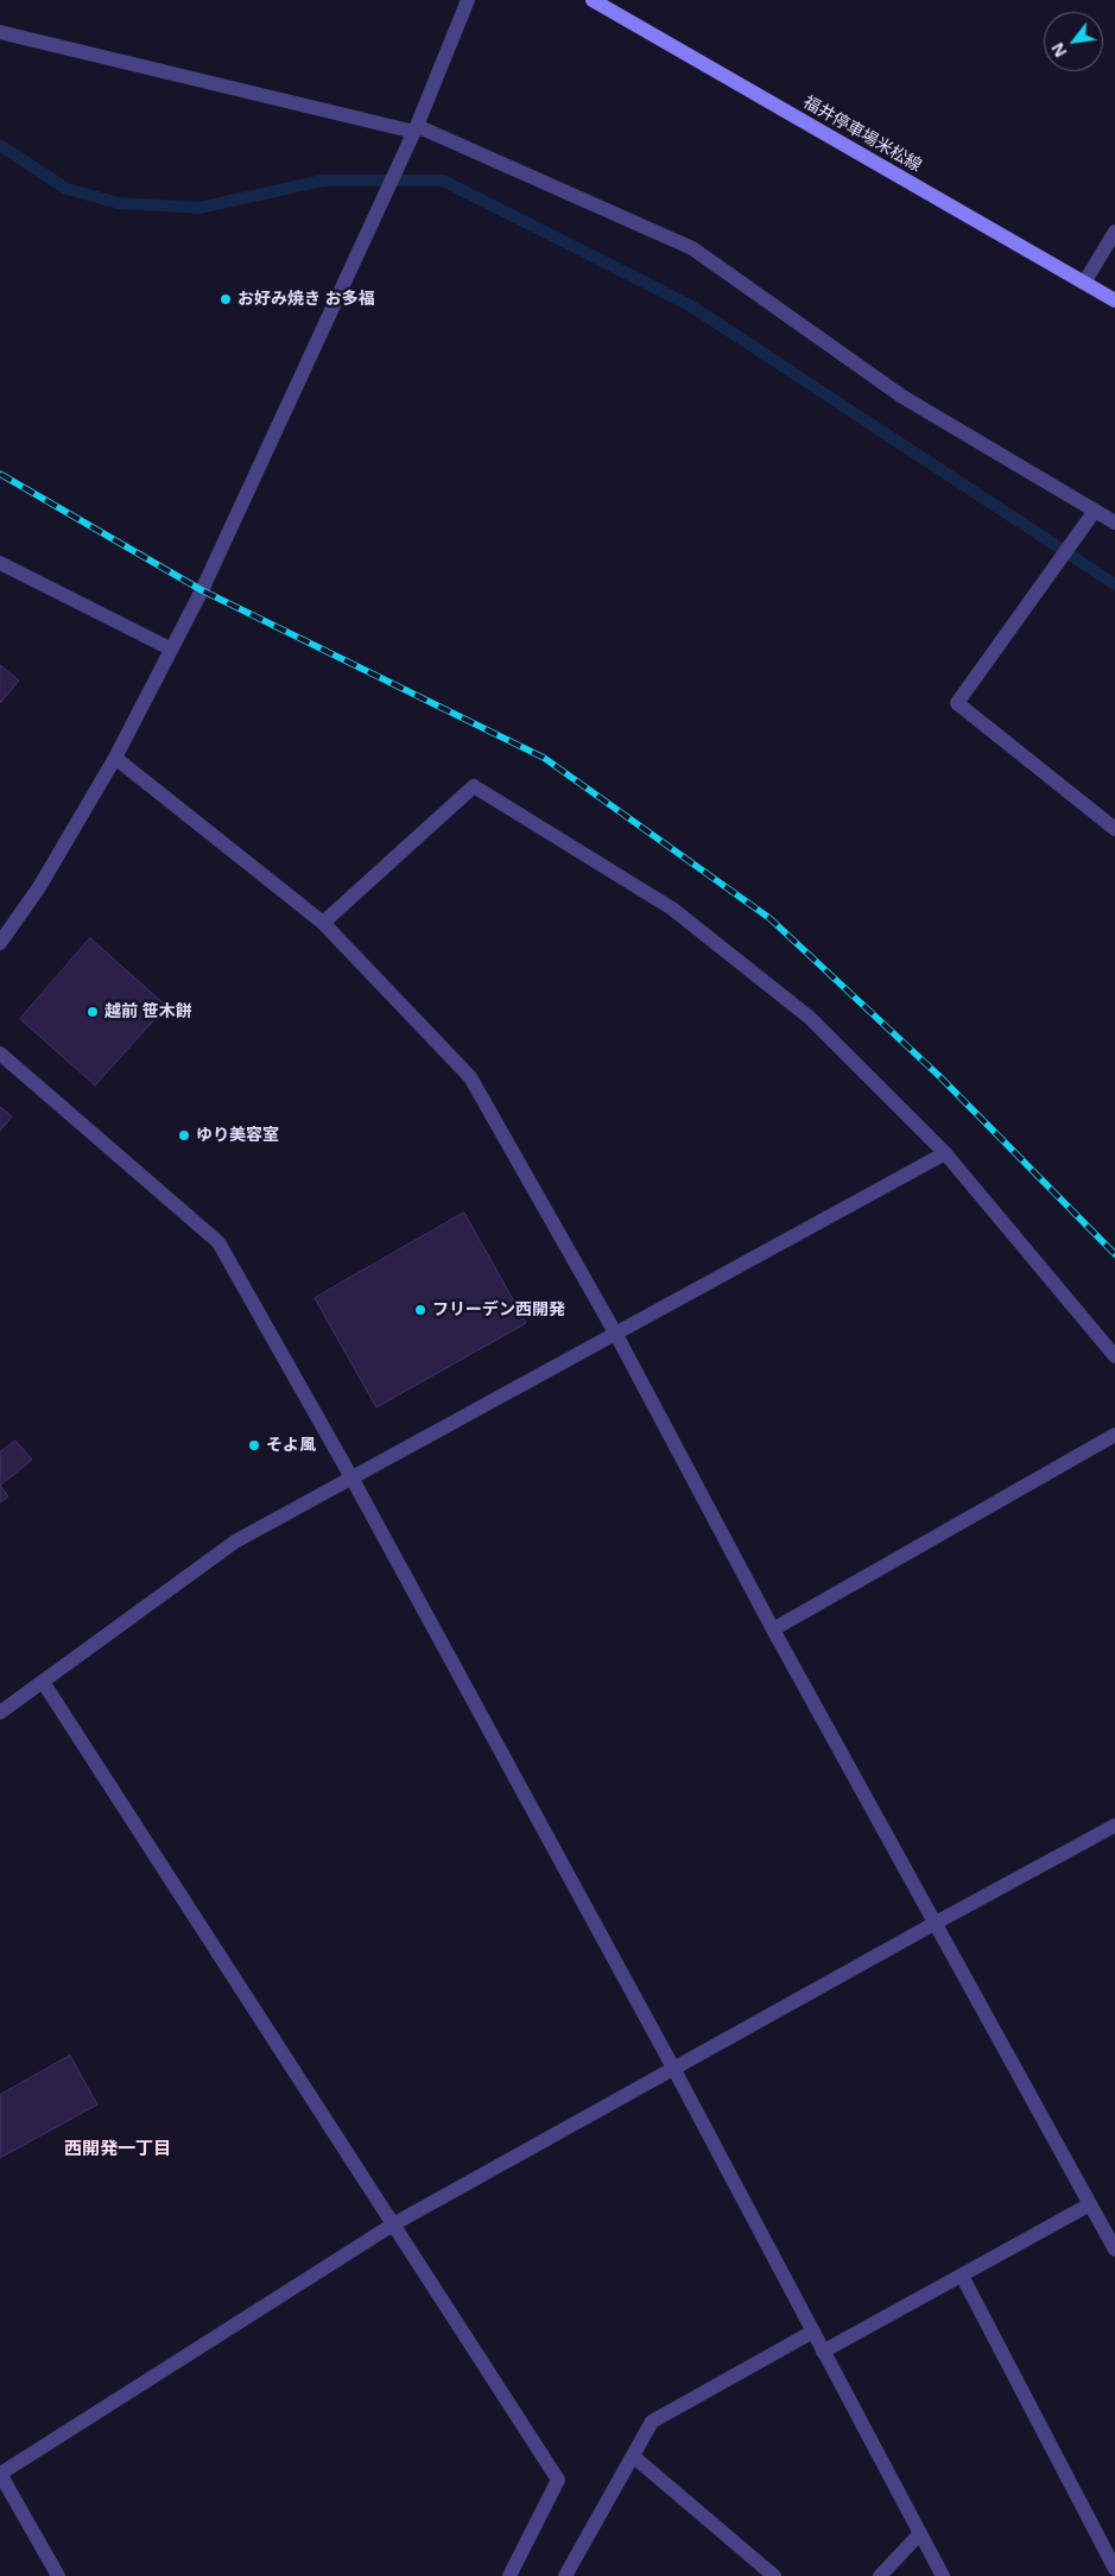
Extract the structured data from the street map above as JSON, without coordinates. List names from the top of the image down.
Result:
{
  "streets": {
    "main road": ["福井停車場米松線"]
  },
  "districts": ["西開発一丁目"],
  "places": [
    "お好み焼き お多福",
    "越前 笹木餅",
    "ゆり美容室",
    "フリーデン西開発",
    "そよ風"
  ],
  "north": "bottom left"
}
